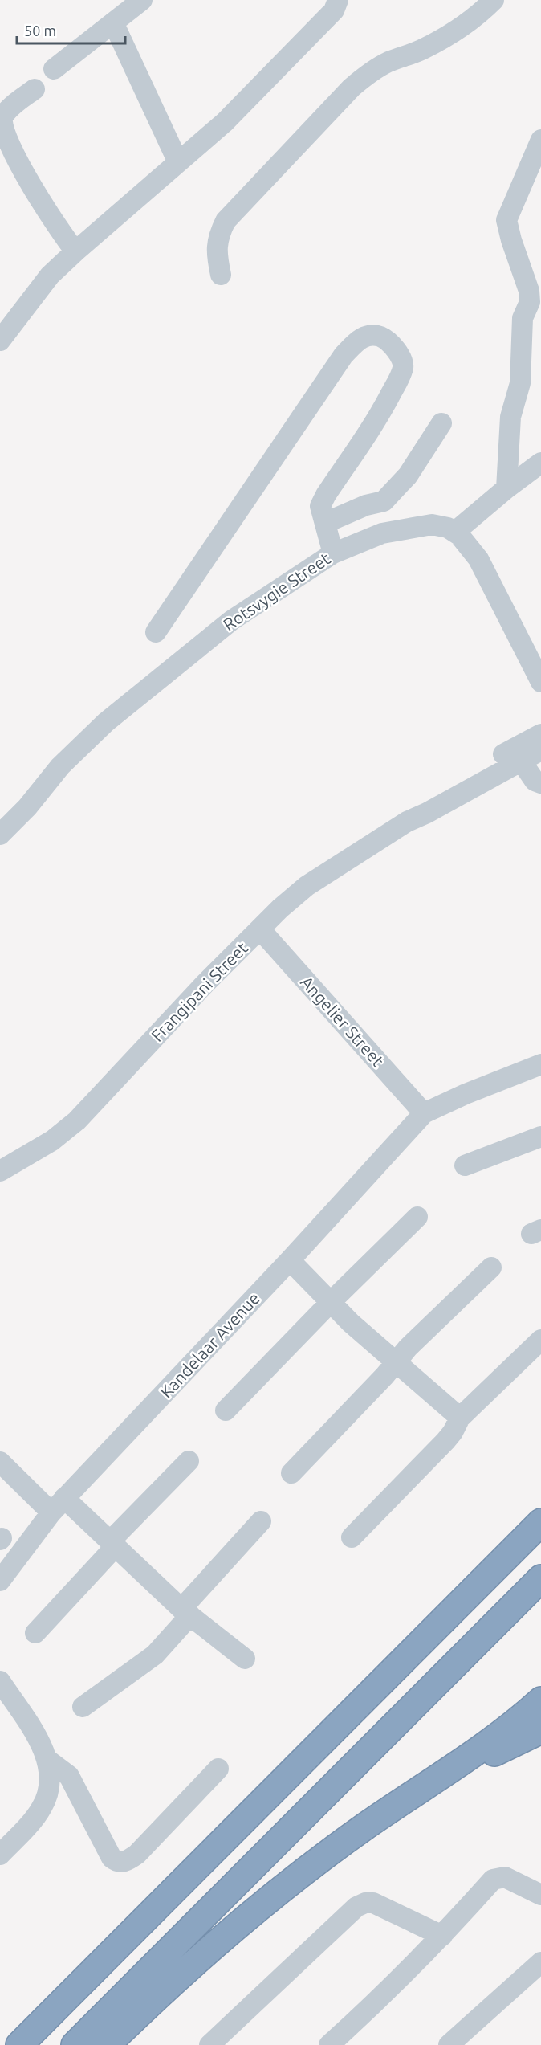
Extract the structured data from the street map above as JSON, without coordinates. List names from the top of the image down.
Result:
{
  "streets": {
    "street": [
      "Rotsvygie Street",
      "Frangipani Street",
      "Angelier Street",
      "Kandelaar Avenue"
    ]
  },
  "crossings": [
    ["Frangipani Street", "Angelier Street"],
    ["Angelier Street", "Kandelaar Avenue"]
  ],
  "scale_bar": "50 m"
}
